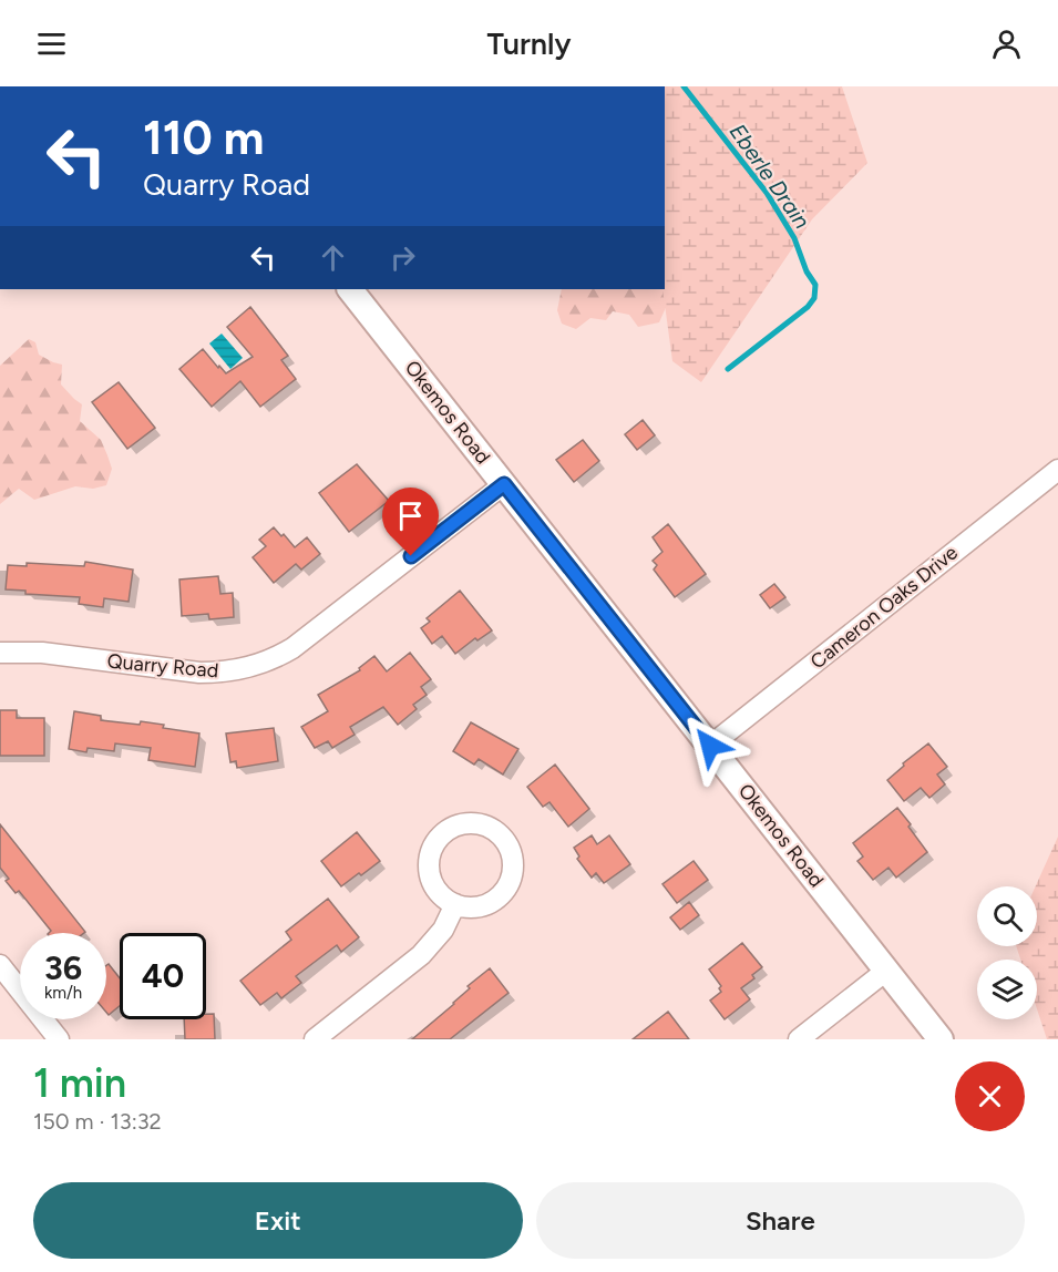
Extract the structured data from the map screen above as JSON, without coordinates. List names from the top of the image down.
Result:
{
  "streets": {
    "street": ["Okemos Road", "Cameron Oaks Drive", "Quarry Road"]
  },
  "crossings": [
    ["Okemos Road", "Cameron Oaks Drive"],
    ["Okemos Road", "Quarry Road"]
  ],
  "water": ["Eberle Drain"],
  "page": {
    "header": "Turnly",
    "turn": ["110 m", "Quarry Road"],
    "speed": "36 km/h",
    "limit": "40",
    "heading": ["1 min", "150 m · 13:32"],
    "buttons": ["Exit", "Share"]
  }
}
